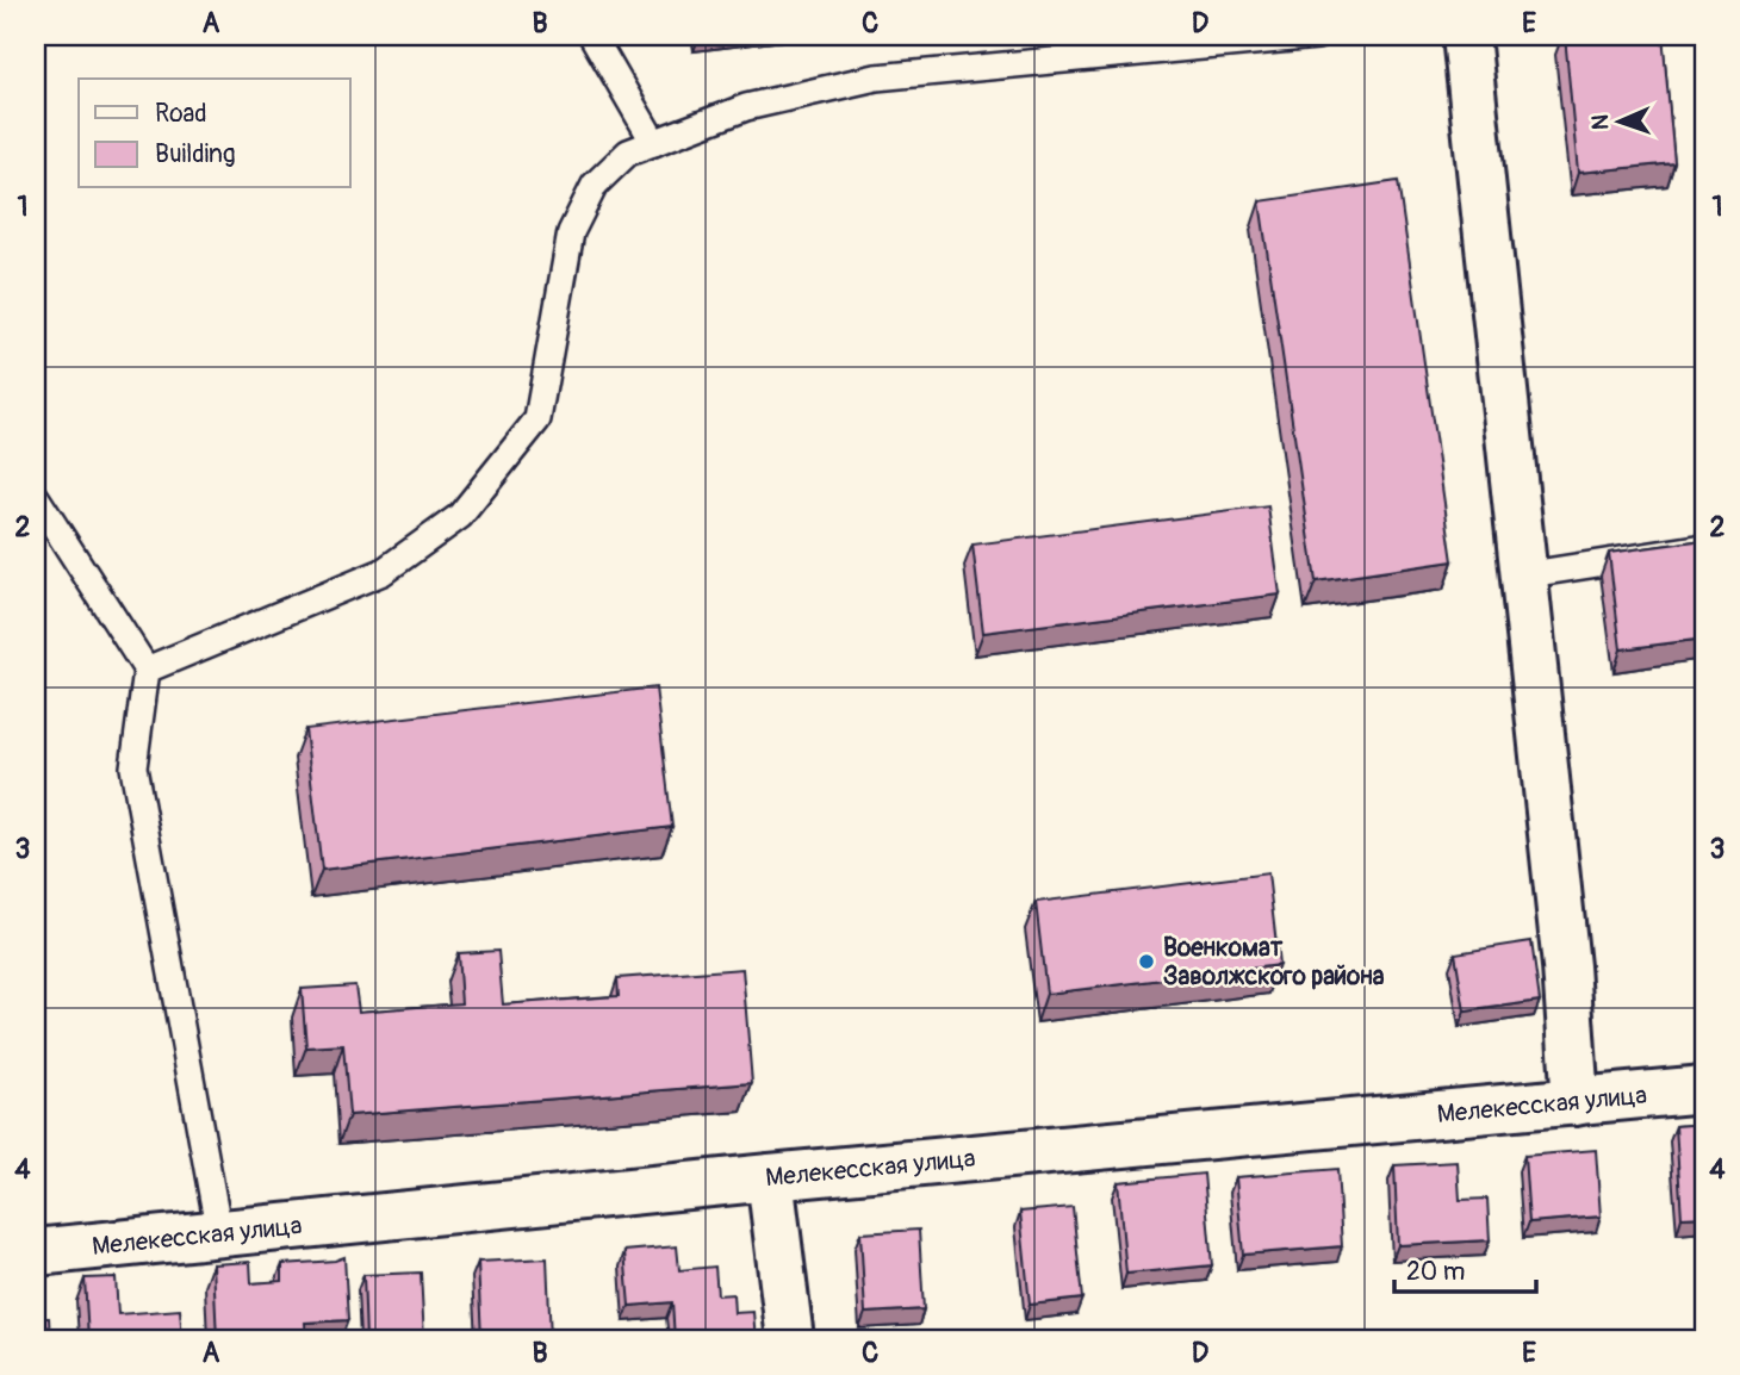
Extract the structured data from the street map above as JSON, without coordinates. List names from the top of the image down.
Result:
{
  "streets": {
    "street": ["Мелекесская улица"]
  },
  "places": ["Военкомат Заволжского района"],
  "legend": ["Road", "Building"],
  "scale_bar": "20 m",
  "north": "left",
  "grid": {
    "columns": [
      "A",
      "B",
      "C",
      "D",
      "E"
    ],
    "rows": [
      "1",
      "2",
      "3",
      "4"
    ]
  }
}
